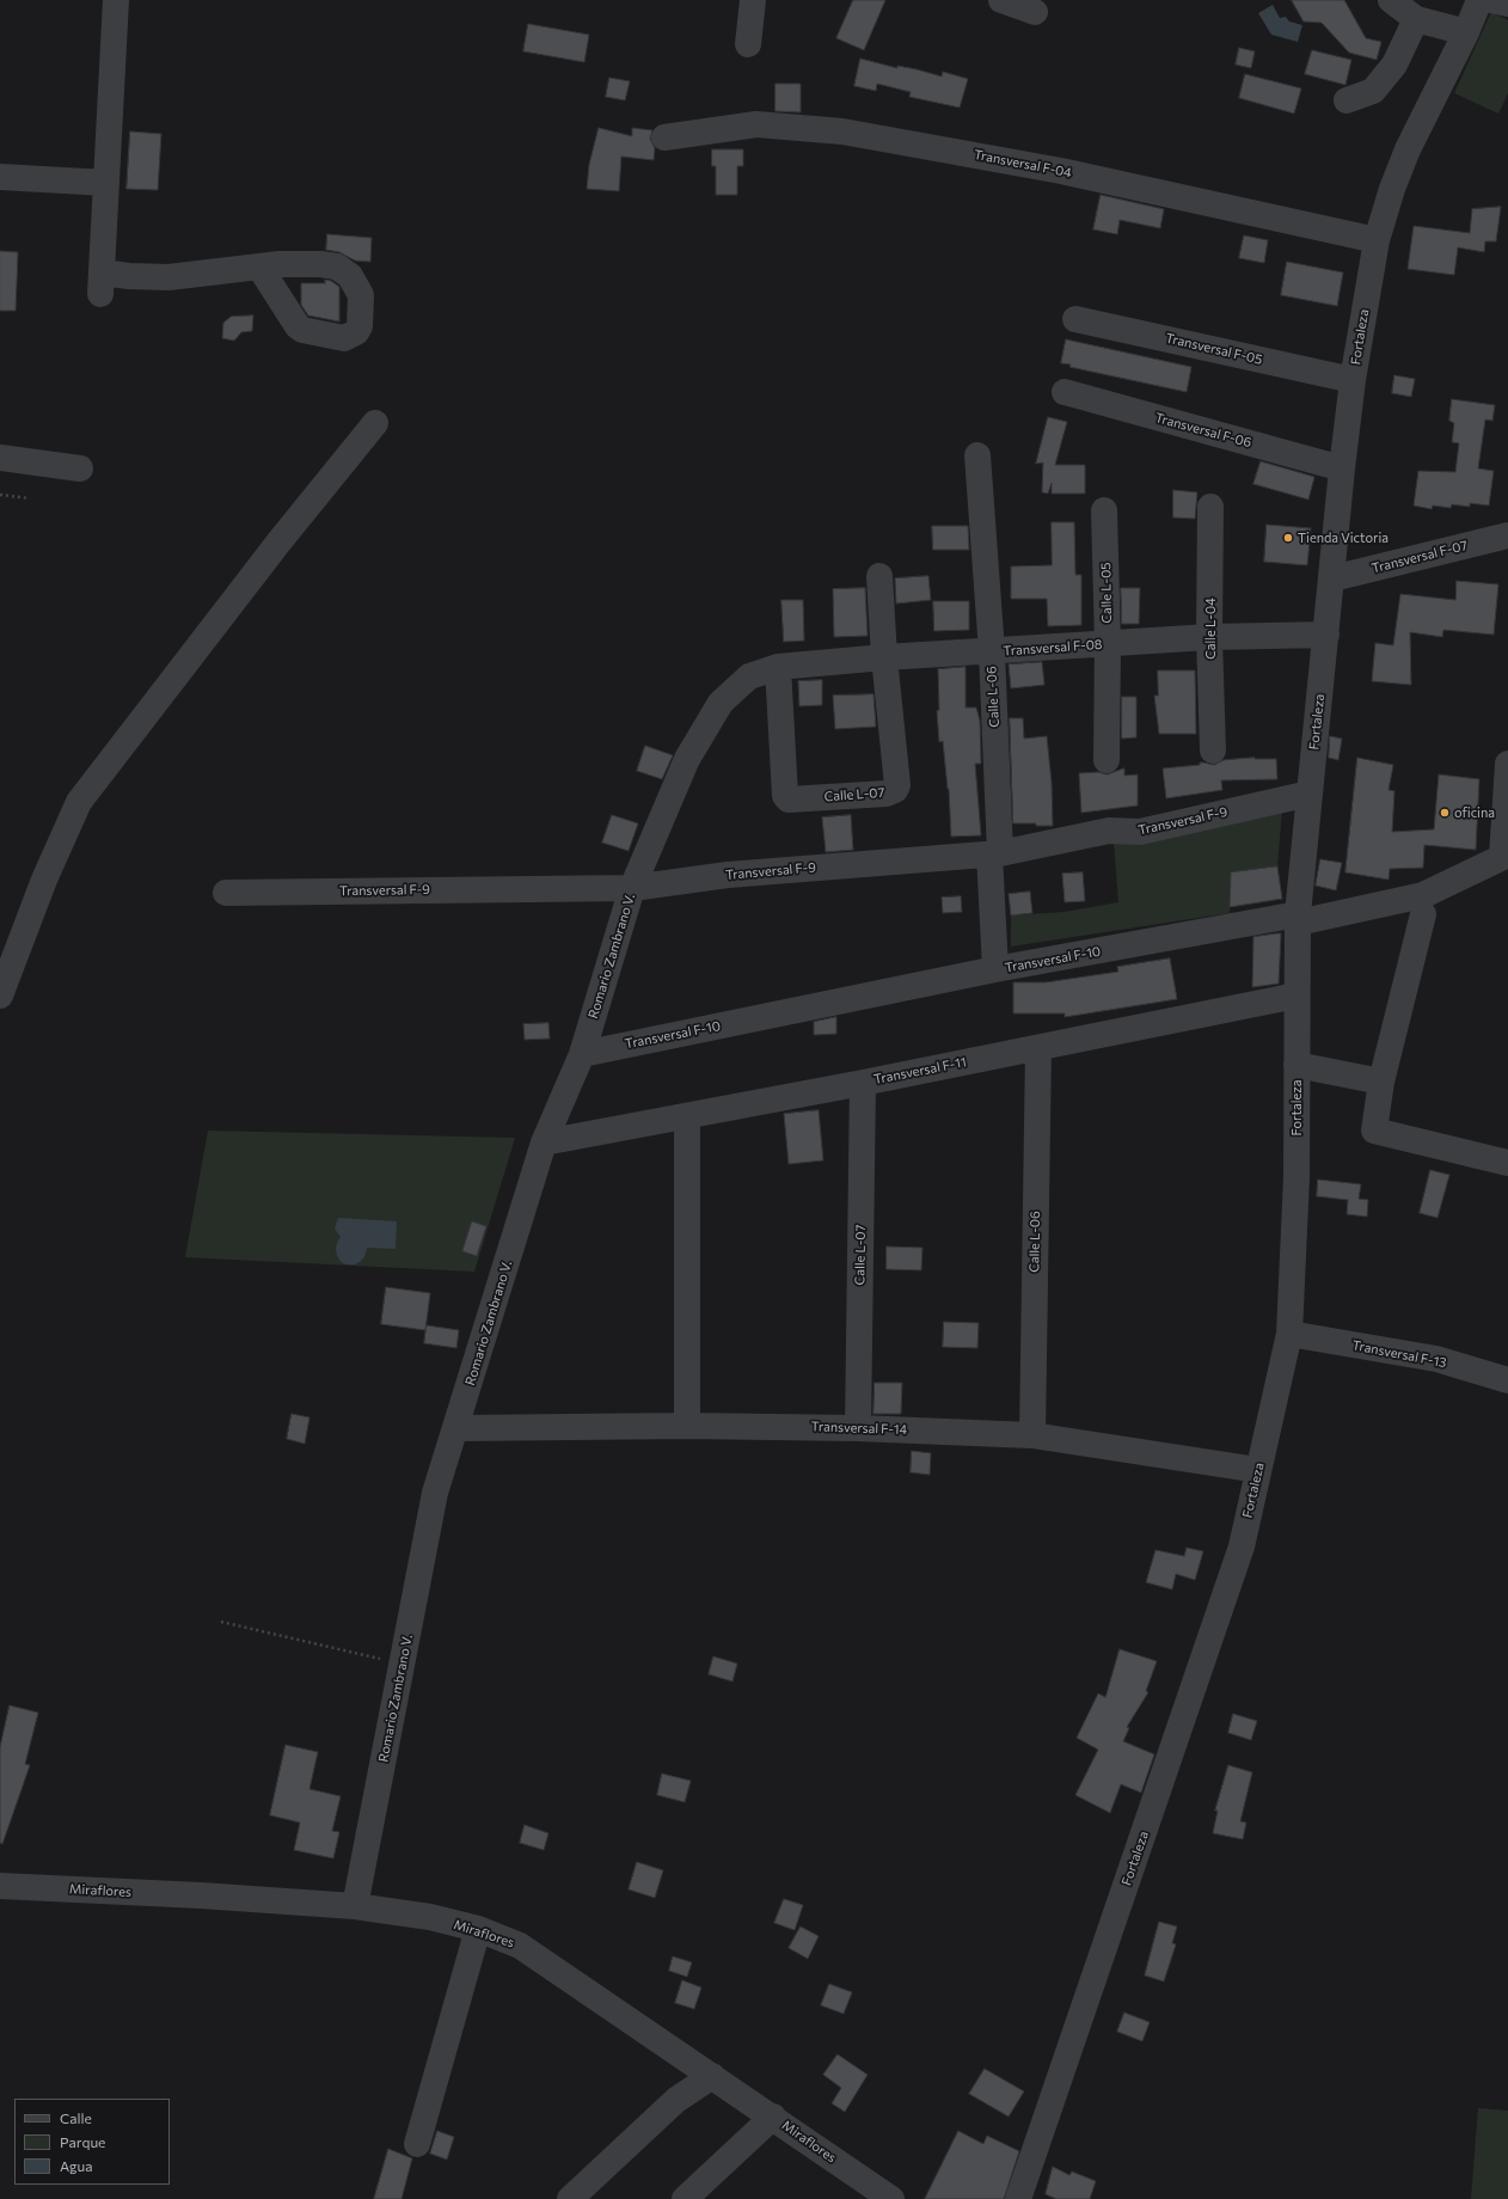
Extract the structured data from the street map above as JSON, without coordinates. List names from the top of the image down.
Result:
{
  "streets": {
    "street": [
      "Transversal F-04",
      "Fortaleza",
      "Transversal F-05",
      "Transversal F-06",
      "Transversal F-07",
      "Calle L-05",
      "Calle L-04",
      "Transversal F-08",
      "Calle L-06",
      "Calle L-07",
      "Transversal F-9",
      "Romario Zambrano V.",
      "Transversal F-10",
      "Transversal F-11",
      "Transversal F-13",
      "Transversal F-14",
      "Miraflores"
    ]
  },
  "crossings": [
    ["Transversal F-04", "Fortaleza"],
    ["Fortaleza", "Transversal F-05"],
    ["Fortaleza", "Transversal F-06"],
    ["Fortaleza", "Transversal F-07"],
    ["Fortaleza", "Transversal F-08"],
    ["Fortaleza", "Transversal F-9"],
    ["Fortaleza", "Transversal F-10"],
    ["Fortaleza", "Transversal F-11"],
    ["Fortaleza", "Transversal F-13"],
    ["Fortaleza", "Transversal F-14"],
    ["Calle L-05", "Transversal F-08"],
    ["Calle L-04", "Transversal F-08"],
    ["Transversal F-08", "Calle L-06"],
    ["Transversal F-08", "Calle L-07"],
    ["Transversal F-08", "Romario Zambrano V."],
    ["Calle L-06", "Transversal F-9"],
    ["Calle L-06", "Transversal F-10"],
    ["Calle L-06", "Transversal F-11"],
    ["Calle L-06", "Transversal F-14"],
    ["Calle L-07", "Romario Zambrano V."],
    ["Calle L-07", "Transversal F-11"],
    ["Calle L-07", "Transversal F-14"],
    ["Transversal F-9", "Romario Zambrano V."],
    ["Romario Zambrano V.", "Transversal F-10"],
    ["Romario Zambrano V.", "Transversal F-11"],
    ["Romario Zambrano V.", "Transversal F-14"],
    ["Romario Zambrano V.", "Miraflores"]
  ],
  "places": ["Tienda Victoria", "oficina"],
  "legend": ["Calle", "Parque", "Agua"]
}
